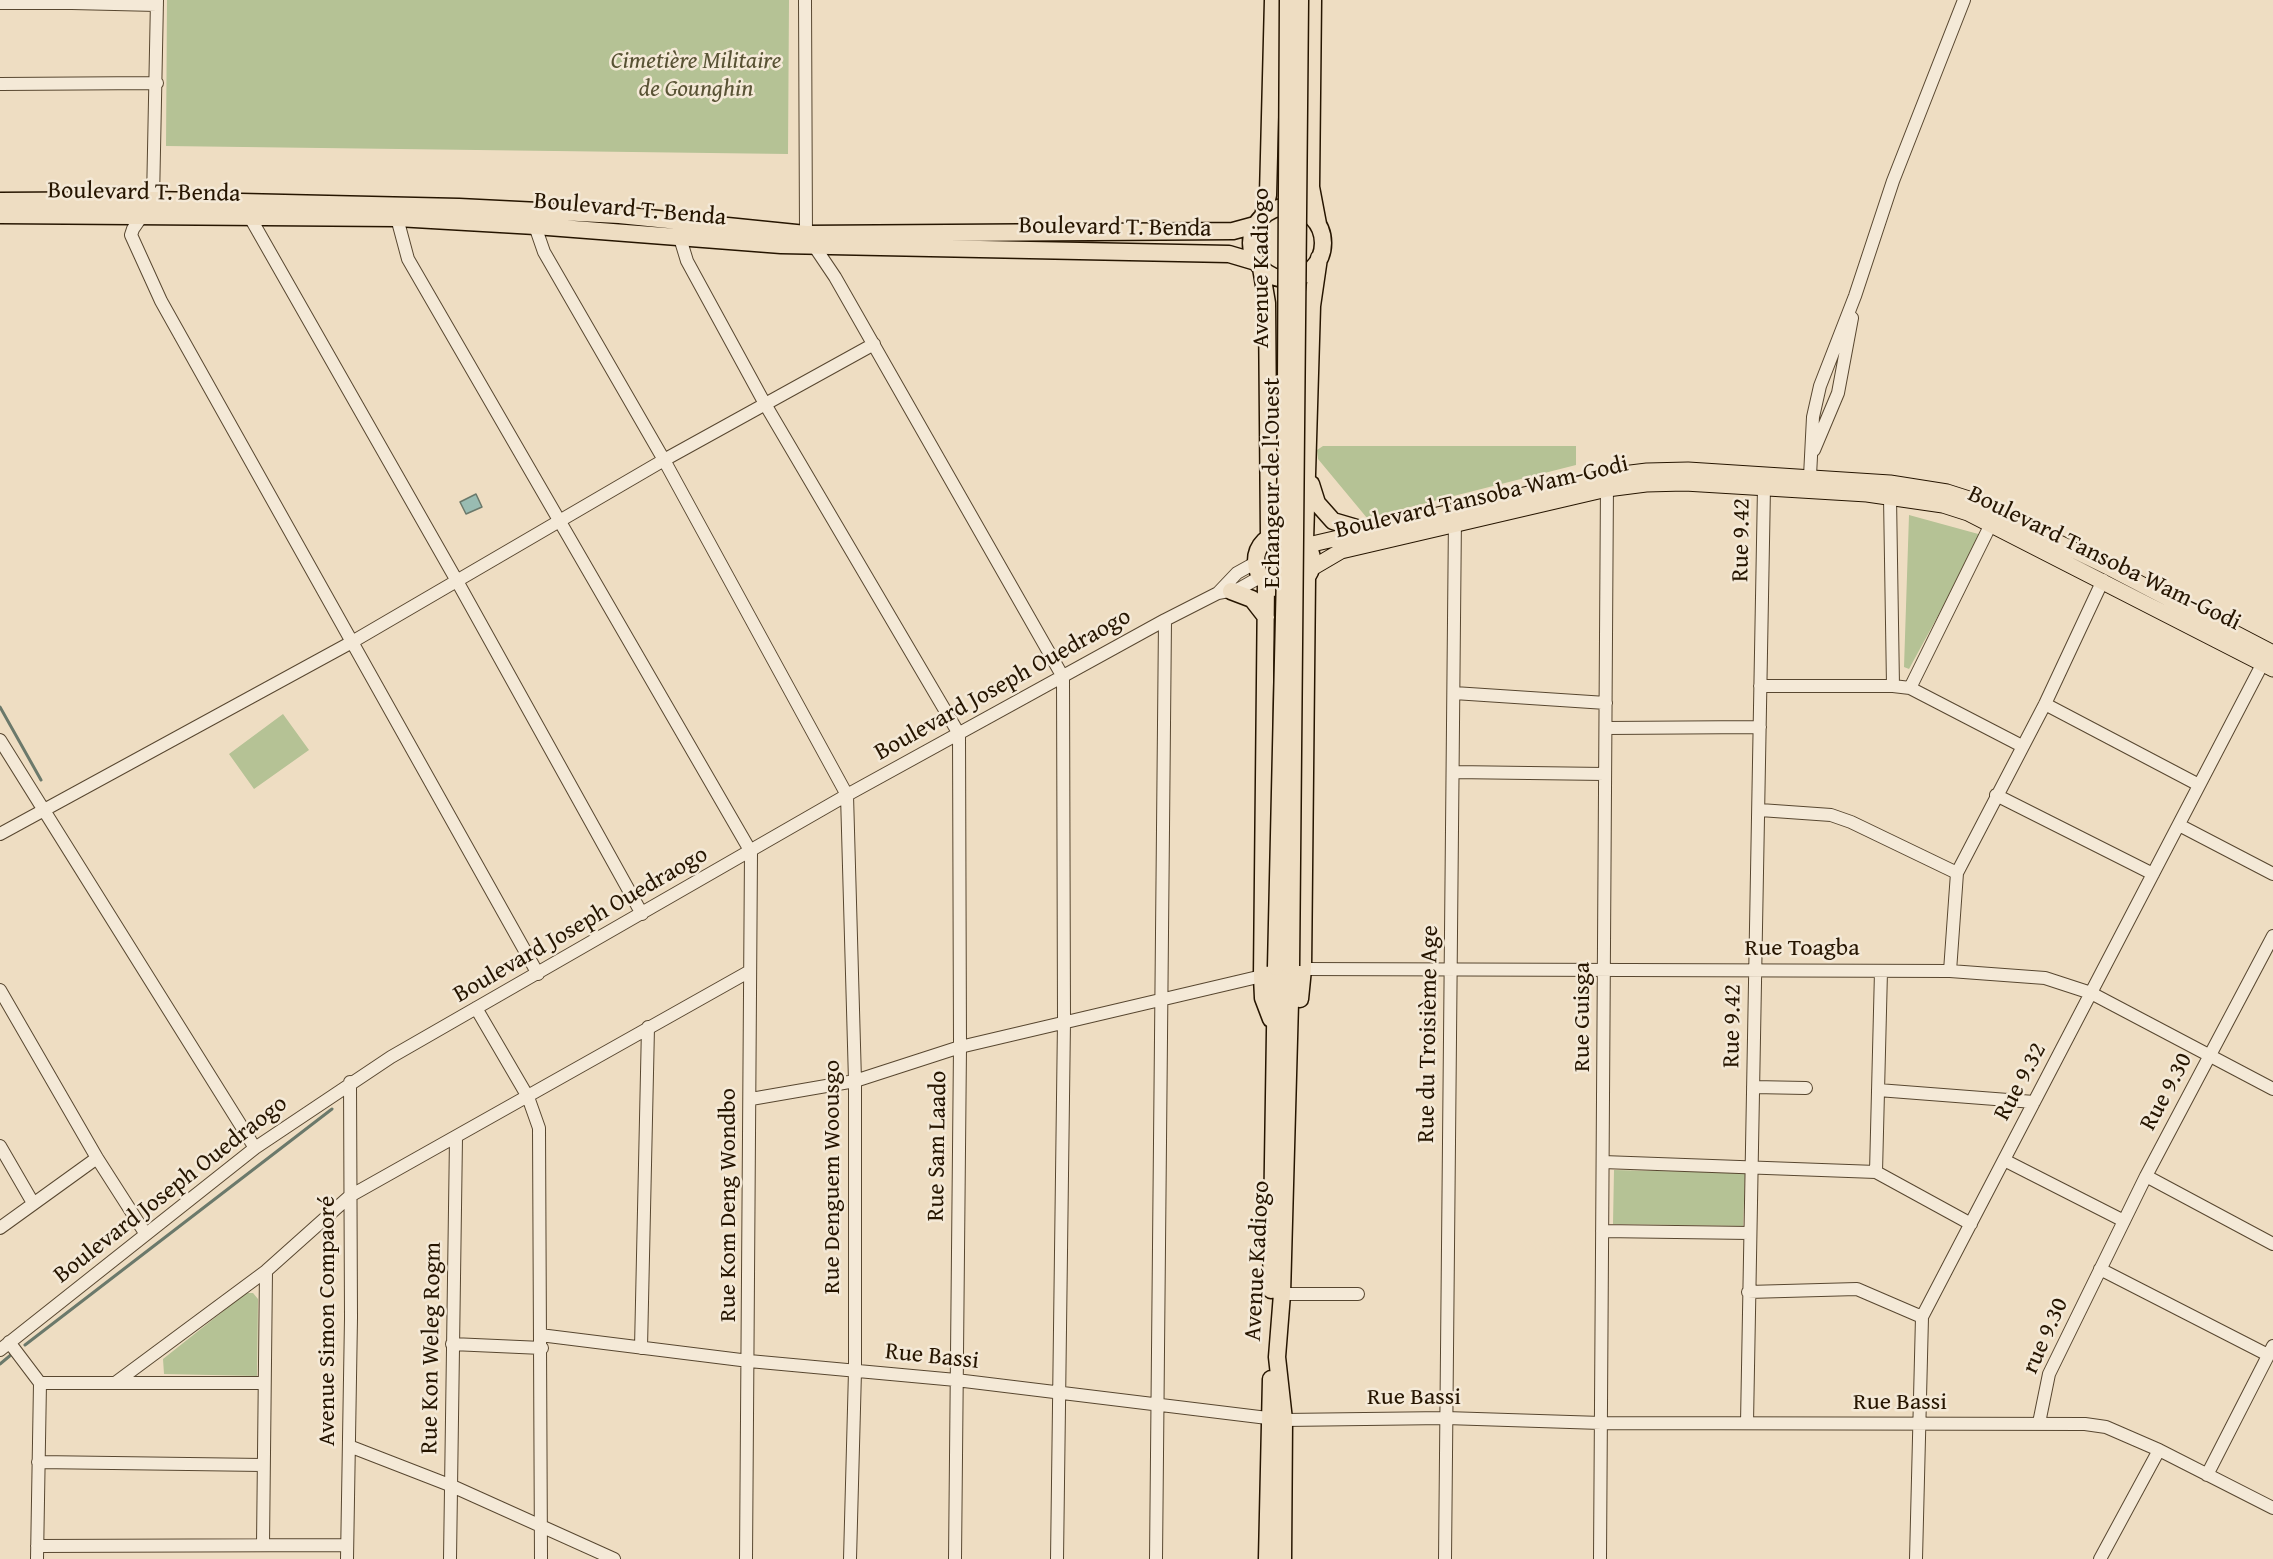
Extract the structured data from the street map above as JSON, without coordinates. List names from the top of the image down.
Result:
{
  "streets": {
    "highway": ["Boulevard T. Benda", "Avenue Kadiogo", "Echangeur de l'Ouest"],
    "main road": ["Boulevard Tansoba Wam-Godi"],
    "street": [
      "Rue 9.42",
      "Boulevard Joseph Ouedraogo",
      "Rue Toagba",
      "Rue Guisga",
      "Rue du Troisième Age",
      "Rue 9.32",
      "Rue 9.30",
      "Rue Sam Laado",
      "Rue Denguem Woousgo",
      "Rue Kom Deng Wondbo",
      "Avenue Simon Compaoré",
      "rue 9.30",
      "Rue Kon Weleg Rogm",
      "Rue Bassi"
    ]
  },
  "crossings": [
    ["Avenue Kadiogo", "Echangeur de l'Ouest"],
    ["Avenue Kadiogo", "Rue Toagba"],
    ["Avenue Kadiogo", "Rue Bassi"],
    ["Echangeur de l'Ouest", "Rue Toagba"],
    ["Boulevard Tansoba Wam-Godi", "Rue 9.42"],
    ["Boulevard Tansoba Wam-Godi", "Boulevard Joseph Ouedraogo"],
    ["Boulevard Tansoba Wam-Godi", "Rue Guisga"],
    ["Boulevard Tansoba Wam-Godi", "Rue du Troisième Age"],
    ["Boulevard Tansoba Wam-Godi", "Rue 9.32"],
    ["Rue 9.42", "Rue Toagba"],
    ["Rue 9.42", "Rue Bassi"],
    ["Boulevard Joseph Ouedraogo", "Rue Sam Laado"],
    ["Boulevard Joseph Ouedraogo", "Rue Denguem Woousgo"],
    ["Boulevard Joseph Ouedraogo", "Rue Kom Deng Wondbo"],
    ["Boulevard Joseph Ouedraogo", "Avenue Simon Compaoré"],
    ["Rue Toagba", "Rue Guisga"],
    ["Rue Toagba", "Rue du Troisième Age"],
    ["Rue Toagba", "Rue 9.32"],
    ["Rue Toagba", "Rue 9.30"],
    ["Rue Guisga", "Rue Bassi"],
    ["Rue du Troisième Age", "Rue Bassi"],
    ["Rue 9.32", "Rue Bassi"],
    ["Rue 9.30", "rue 9.30"],
    ["Rue Sam Laado", "Rue Bassi"],
    ["Rue Denguem Woousgo", "Rue Bassi"],
    ["Rue Kom Deng Wondbo", "Rue Bassi"],
    ["rue 9.30", "Rue Bassi"]
  ],
  "parks": ["Cimetière Militaire de Gounghin"]
}
